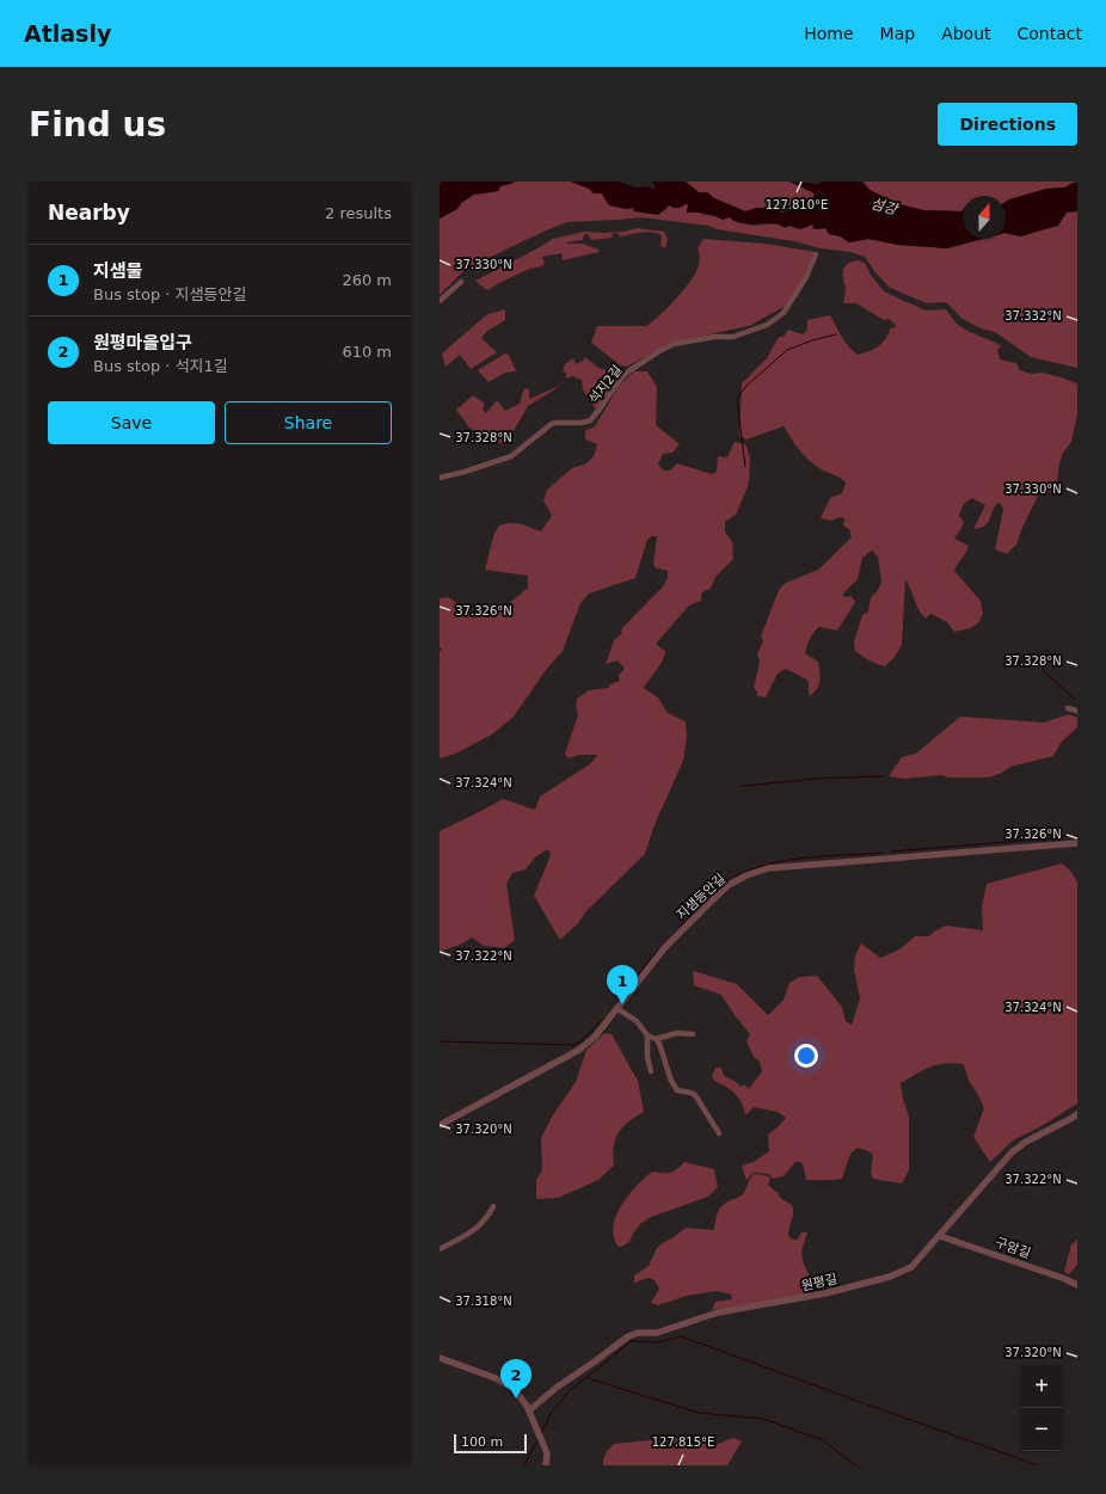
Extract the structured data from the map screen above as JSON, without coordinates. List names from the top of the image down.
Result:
{
  "streets": {
    "street": [
      "석지2길",
      "지샘등안길",
      "구암길",
      "원평길"
    ]
  },
  "crossings": [
    ["구암길", "원평길"]
  ],
  "water": ["섬강"],
  "scale_bar": "100 m",
  "north": "top",
  "page": {
    "header": "Atlasly",
    "nav": [
      "Home",
      "Map",
      "About",
      "Contact"
    ],
    "buttons": [
      "Directions",
      ["Save", "Share"]
    ],
    "title": "Find us",
    "heading": ["Nearby", "2 results"],
    "list": [
      {
        "mark": "1",
        "name": "지샘물",
        "note": "Bus stop · 지샘등안길",
        "value": "260 m"
      },
      {
        "mark": "2",
        "name": "원평마을입구",
        "note": "Bus stop · 석지1길",
        "value": "610 m"
      }
    ],
    "pins": ["1", "2"],
    "map_buttons": ["+", "−"],
    "scale": "100 m"
  },
  "coordinates": [
    "127.810°E",
    "37.330°N",
    "37.332°N",
    "37.328°N",
    "37.326°N",
    "37.324°N",
    "37.322°N",
    "37.320°N",
    "37.318°N",
    "127.815°E"
  ]
}
